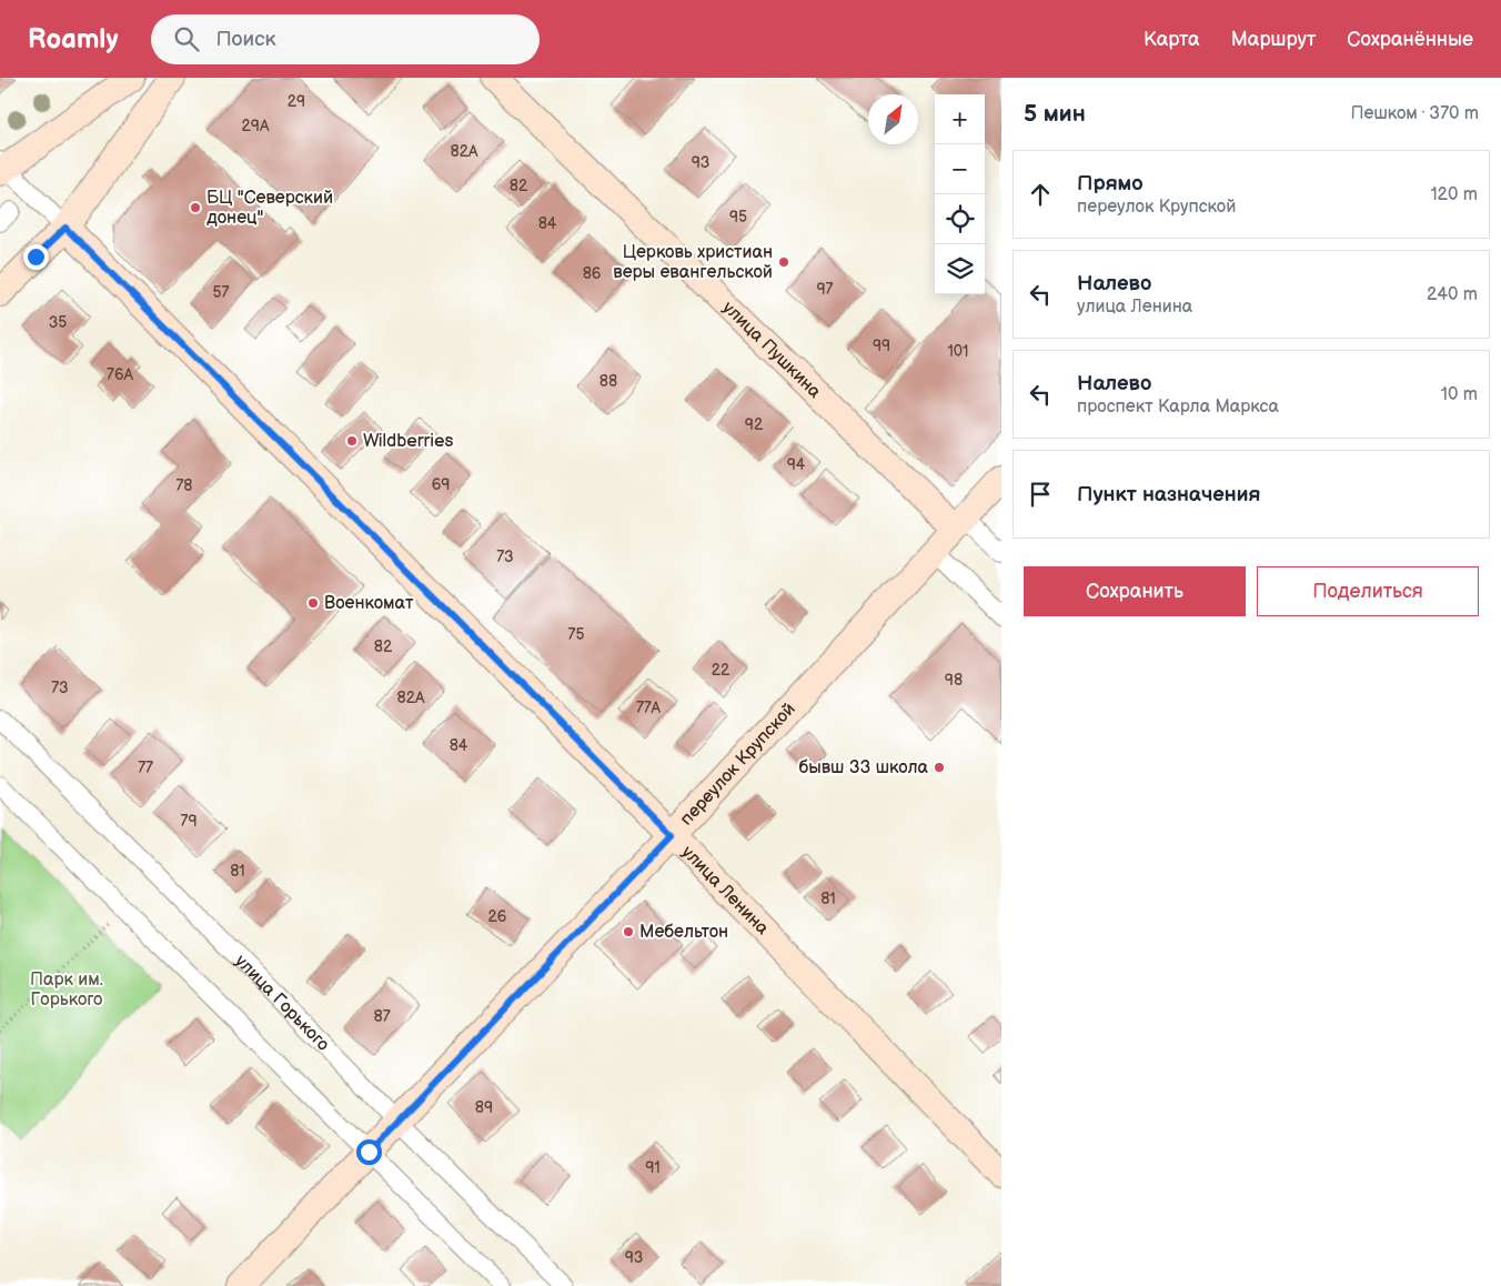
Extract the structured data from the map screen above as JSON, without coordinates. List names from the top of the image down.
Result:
{
  "streets": {
    "street": [
      "улица Пушкина",
      "переулок Крупской",
      "улица Ленина",
      "улица Горького"
    ]
  },
  "crossings": [
    ["улица Пушкина", "переулок Крупской"],
    ["переулок Крупской", "улица Ленина"],
    ["переулок Крупской", "улица Горького"]
  ],
  "parks": ["Парк им. Горького"],
  "places": [
    "БЦ \"Северский донец\"",
    "Церковь христиан веры евангельской",
    "Wildberries",
    "Военкомат",
    "бывш 33 школа",
    "Мебельтон"
  ],
  "house_numbers": [
    "29",
    "29А",
    "82А",
    "93",
    "82",
    "95",
    "84",
    "86",
    "97",
    "57",
    "35",
    "99",
    "101",
    "76А",
    "88",
    "92",
    "94",
    "69",
    "78",
    "73",
    "75",
    "82",
    "22",
    "98",
    "73",
    "82А",
    "77А",
    "84",
    "77",
    "79",
    "81",
    "81",
    "26",
    "87",
    "89",
    "91",
    "93"
  ],
  "north": "top right",
  "page": {
    "header": "Roamly",
    "search": "Поиск",
    "nav": ["Карта", "Маршрут", "Сохранённые"],
    "heading": ["5 мин", "Пешком · 370 m"],
    "map_buttons": ["+", "−"],
    "list": [
      ["Прямо", "переулок Крупской", "120 m"],
      ["Налево", "улица Ленина", "240 m"],
      ["Налево", "проспект Карла Маркса", "10 m"],
      "Пункт назначения"
    ],
    "buttons": ["Сохранить", "Поделиться"]
  }
}
